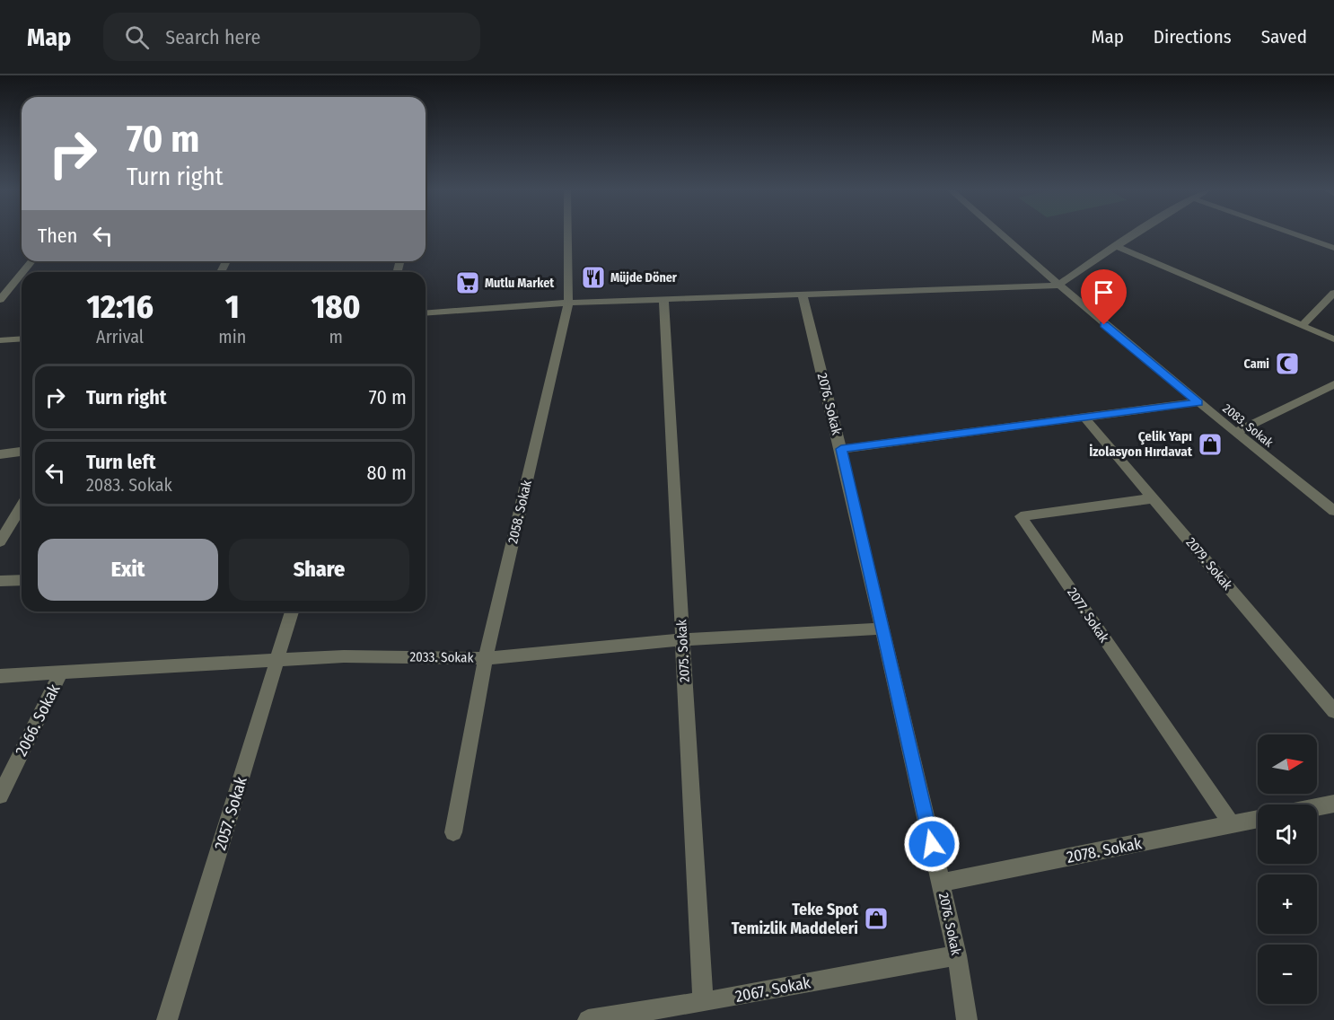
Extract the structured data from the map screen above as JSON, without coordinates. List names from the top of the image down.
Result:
{
  "streets": {
    "street": [
      "2076. Sokak",
      "2083. Sokak",
      "2058. Sokak",
      "2079. Sokak",
      "2077. Sokak",
      "2075. Sokak",
      "2033. Sokak",
      "2066. Sokak",
      "2057. Sokak",
      "2078. Sokak",
      "2067. Sokak"
    ]
  },
  "crossings": [
    ["2076. Sokak", "2033. Sokak"],
    ["2076. Sokak", "2078. Sokak"],
    ["2076. Sokak", "2067. Sokak"],
    ["2058. Sokak", "2033. Sokak"],
    ["2079. Sokak", "2077. Sokak"],
    ["2077. Sokak", "2078. Sokak"],
    ["2075. Sokak", "2033. Sokak"],
    ["2075. Sokak", "2067. Sokak"],
    ["2033. Sokak", "2066. Sokak"],
    ["2033. Sokak", "2057. Sokak"]
  ],
  "places": {
    "restaurant": ["Müjde Döner"],
    "supermarket": ["Mutlu Market"],
    "mosque": ["Cami"],
    "shop": ["Çelik Yapı İzolasyon Hırdavat", "Teke Spot Temizlik Maddeleri"]
  },
  "north": "right",
  "page": {
    "header": "Map",
    "search": "Search here",
    "nav": ["Map", "Directions", "Saved"],
    "turn": ["70 m", "Turn right"],
    "then": "Then",
    "eta": [
      "12:16",
      "Arrival",
      "1",
      "min",
      "180",
      "m"
    ],
    "list": [
      {
        "name": "Turn right",
        "value": "70 m"
      },
      {
        "name": "Turn left",
        "note": "2083. Sokak",
        "value": "80 m"
      }
    ],
    "buttons": ["Exit", "Share"],
    "map_buttons": ["+", "−"]
  }
}
